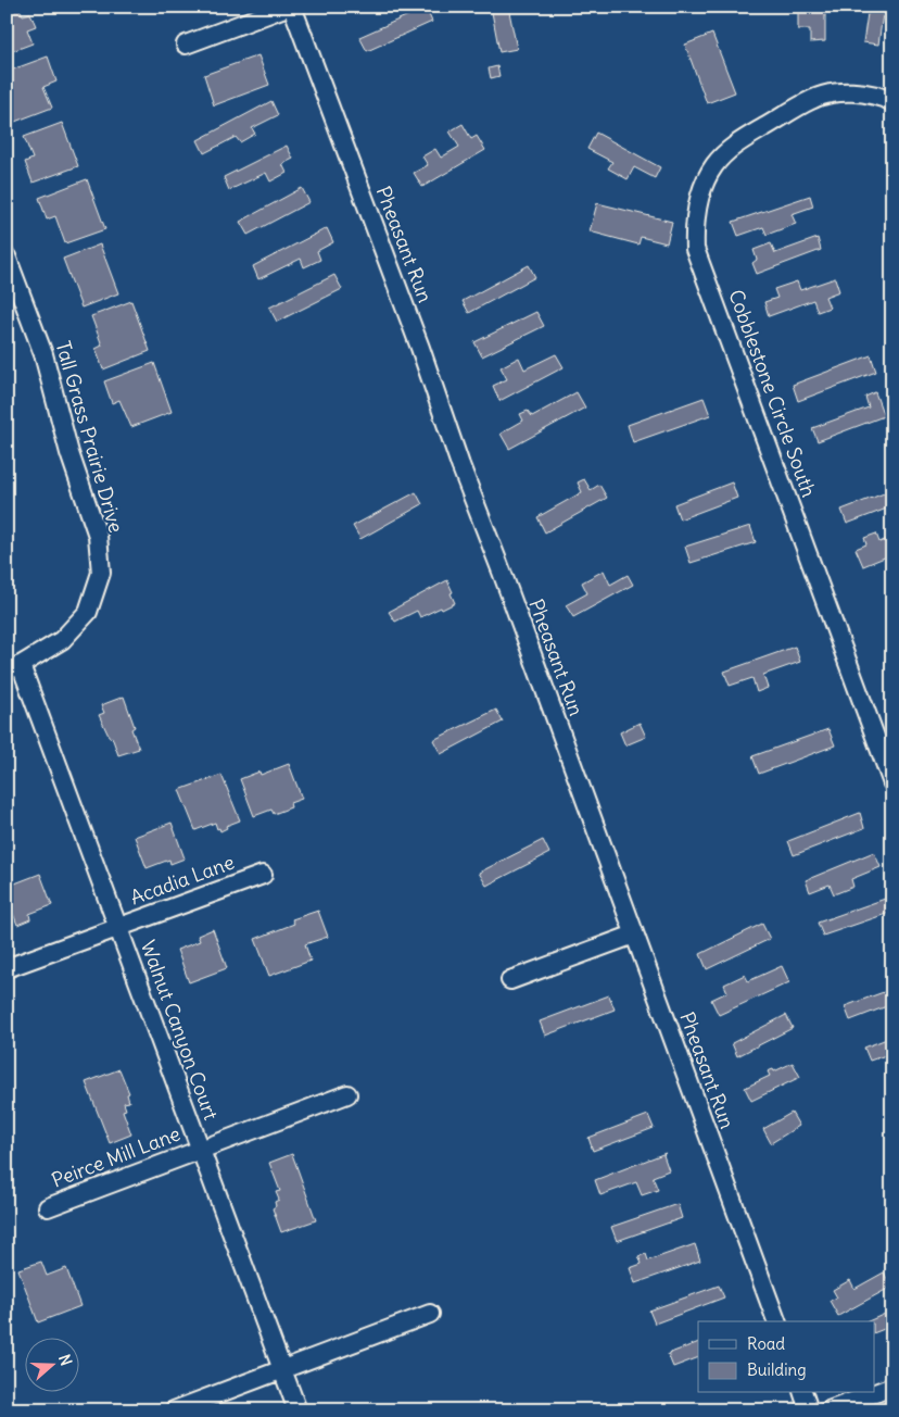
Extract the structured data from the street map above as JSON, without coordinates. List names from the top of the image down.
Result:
{
  "streets": {
    "street": [
      "Pheasant Run",
      "Cobblestone Circle South",
      "Tall Grass Prairie Drive",
      "Acadia Lane",
      "Walnut Canyon Court",
      "Peirce Mill Lane"
    ]
  },
  "crossings": [
    ["Tall Grass Prairie Drive", "Walnut Canyon Court"],
    ["Acadia Lane", "Walnut Canyon Court"],
    ["Walnut Canyon Court", "Peirce Mill Lane"]
  ],
  "legend": ["Road", "Building"],
  "north": "right"
}
